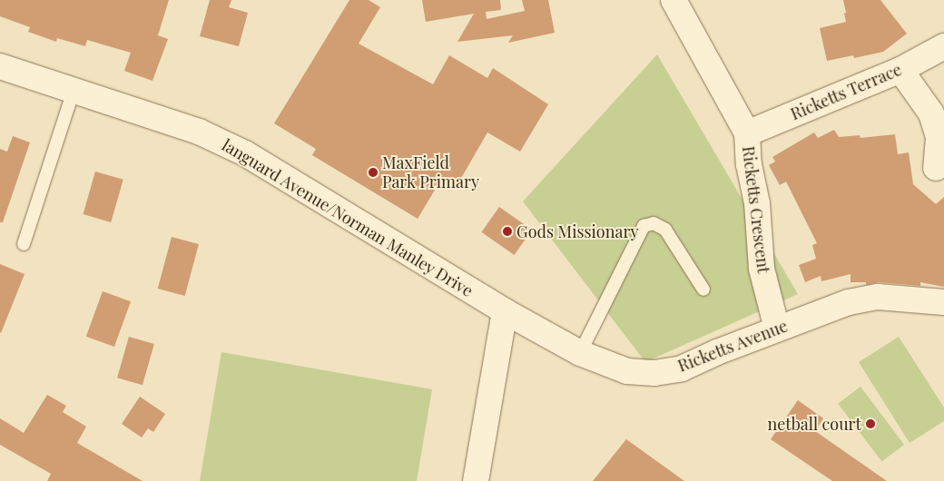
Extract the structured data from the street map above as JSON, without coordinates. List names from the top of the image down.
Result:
{
  "streets": {
    "street": [
      "Ricketts Terrace",
      "Ricketts Crescent",
      "languard Avenue/Norman Manley Drive",
      "Ricketts Avenue"
    ]
  },
  "crossings": [
    ["Ricketts Terrace", "Ricketts Crescent"],
    ["Ricketts Crescent", "Ricketts Avenue"],
    ["languard Avenue/Norman Manley Drive", "Ricketts Avenue"]
  ],
  "places": ["MaxField Park Primary", "Gods Missionary", "netball court"]
}
